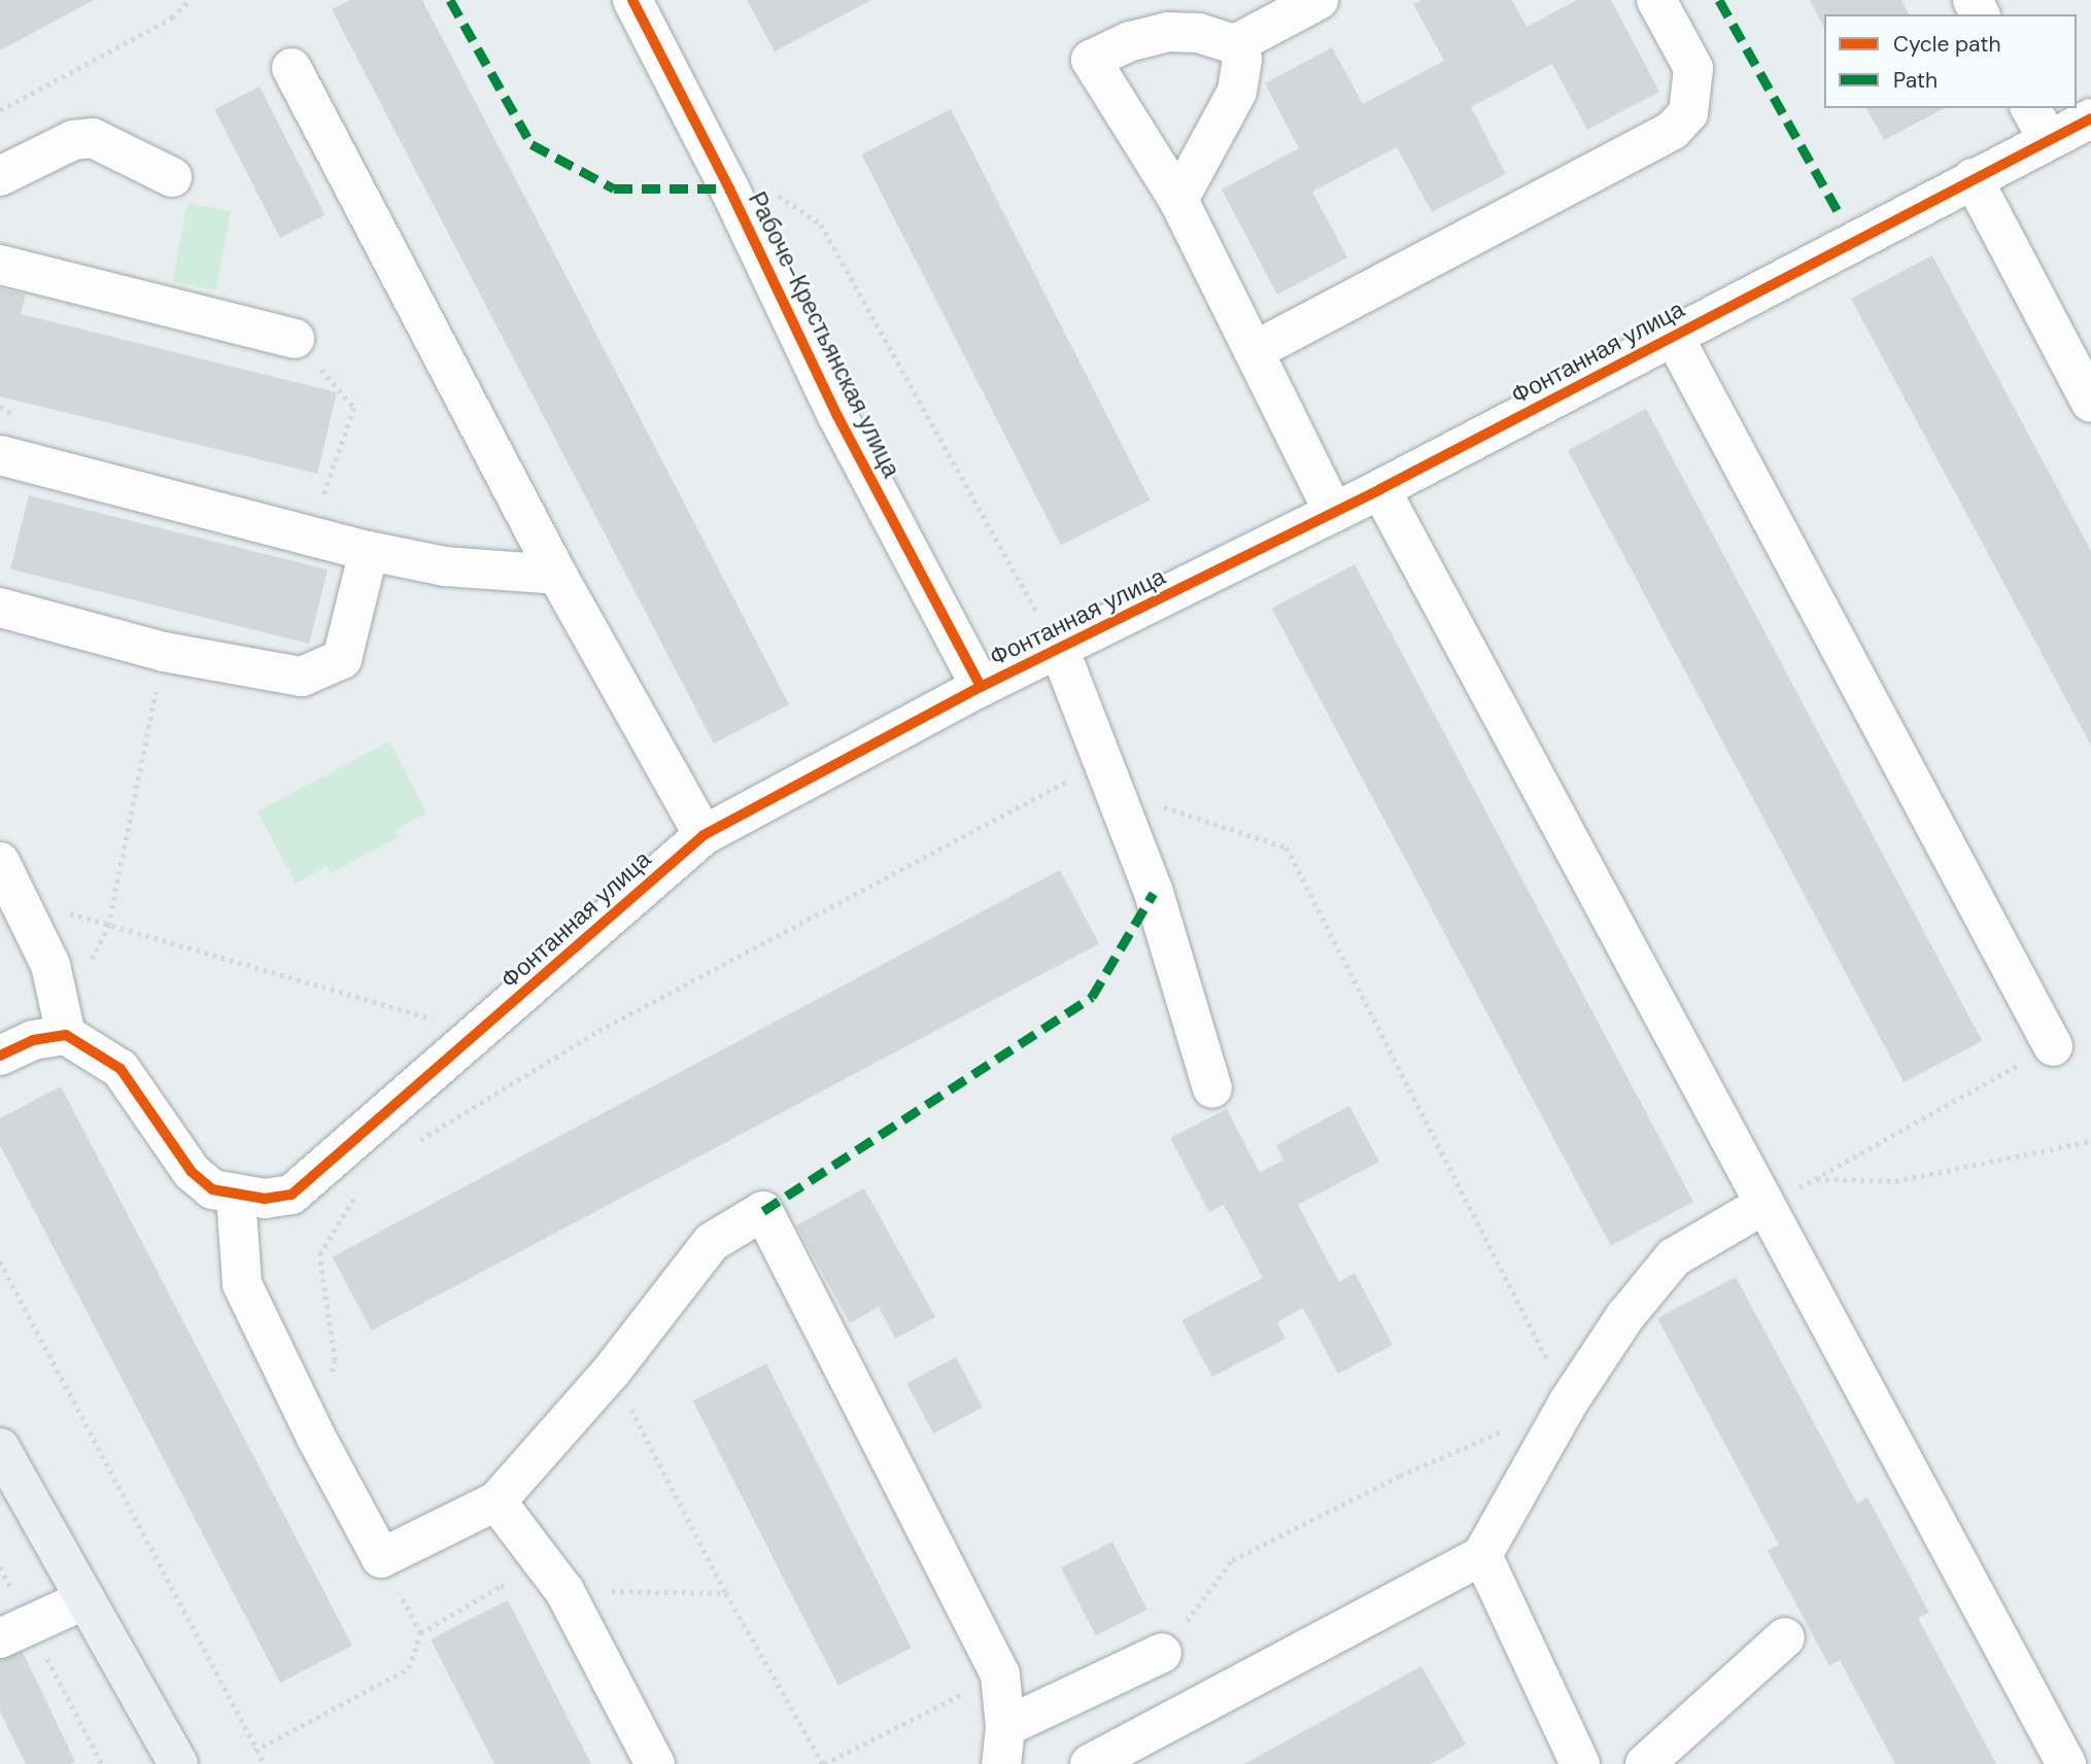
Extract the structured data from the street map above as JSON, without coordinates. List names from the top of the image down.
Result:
{
  "streets": {
    "street": ["Рабоче-Крестьянская улица", "Фонтанная улица"]
  },
  "crossings": [
    ["Рабоче-Крестьянская улица", "Фонтанная улица"]
  ],
  "legend": ["Cycle path", "Path"]
}
